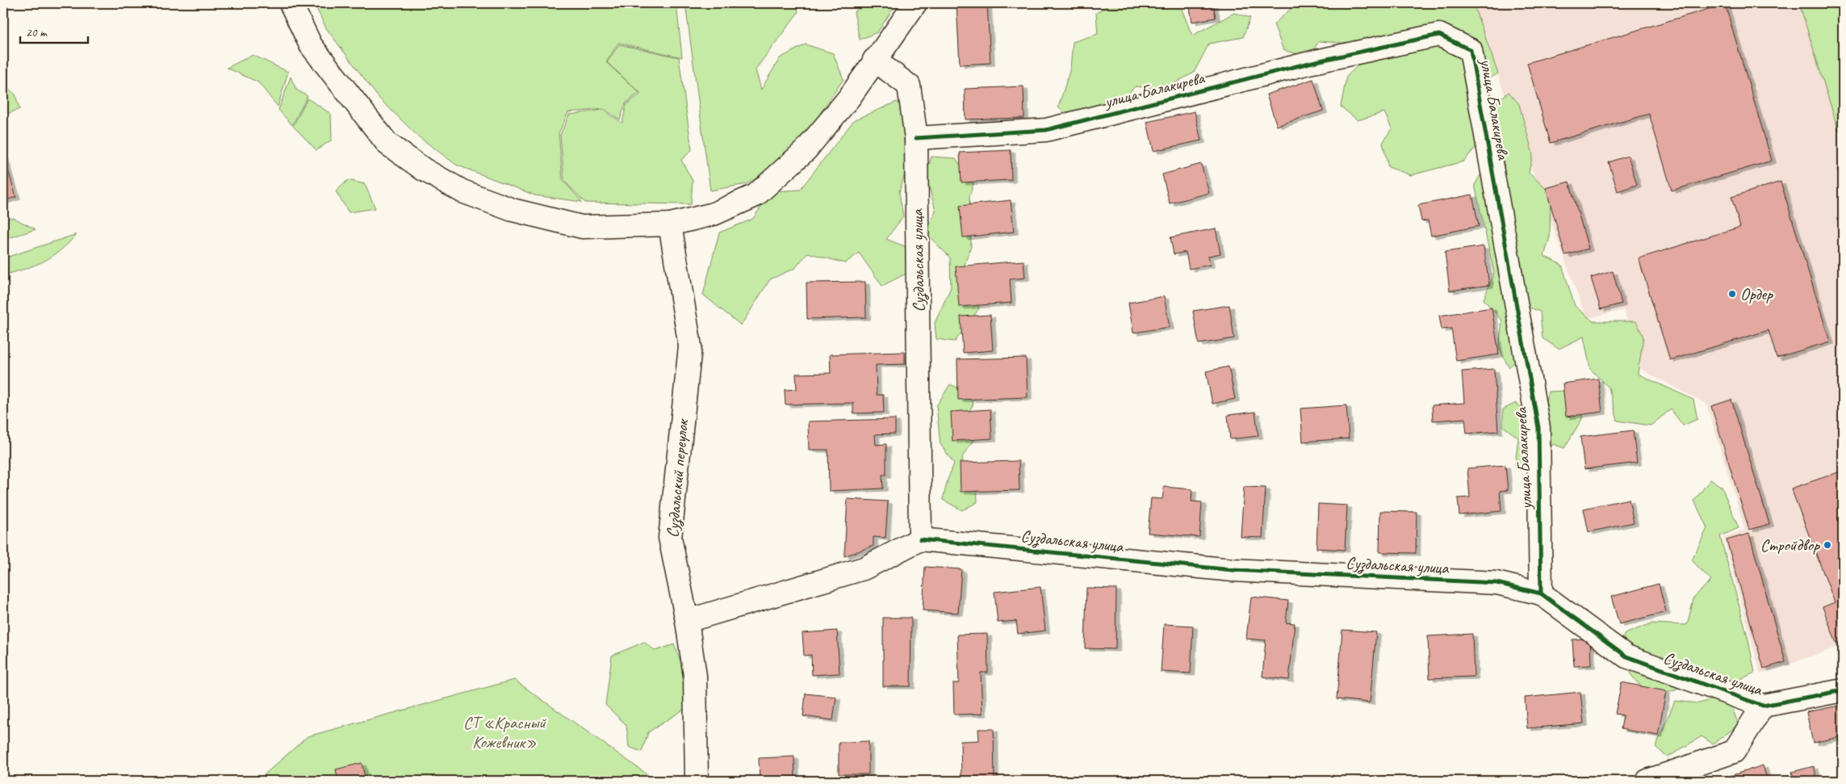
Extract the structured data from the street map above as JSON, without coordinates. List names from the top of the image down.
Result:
{
  "streets": {
    "street": ["улица Балакирева", "Суздальская улица", "Суздальский переулок"]
  },
  "crossings": [
    ["улица Балакирева", "Суздальская улица"]
  ],
  "parks": ["СТ «Красный Кожевник»"],
  "places": ["Ордер", "Стройдвор"],
  "scale_bar": "20 m"
}
